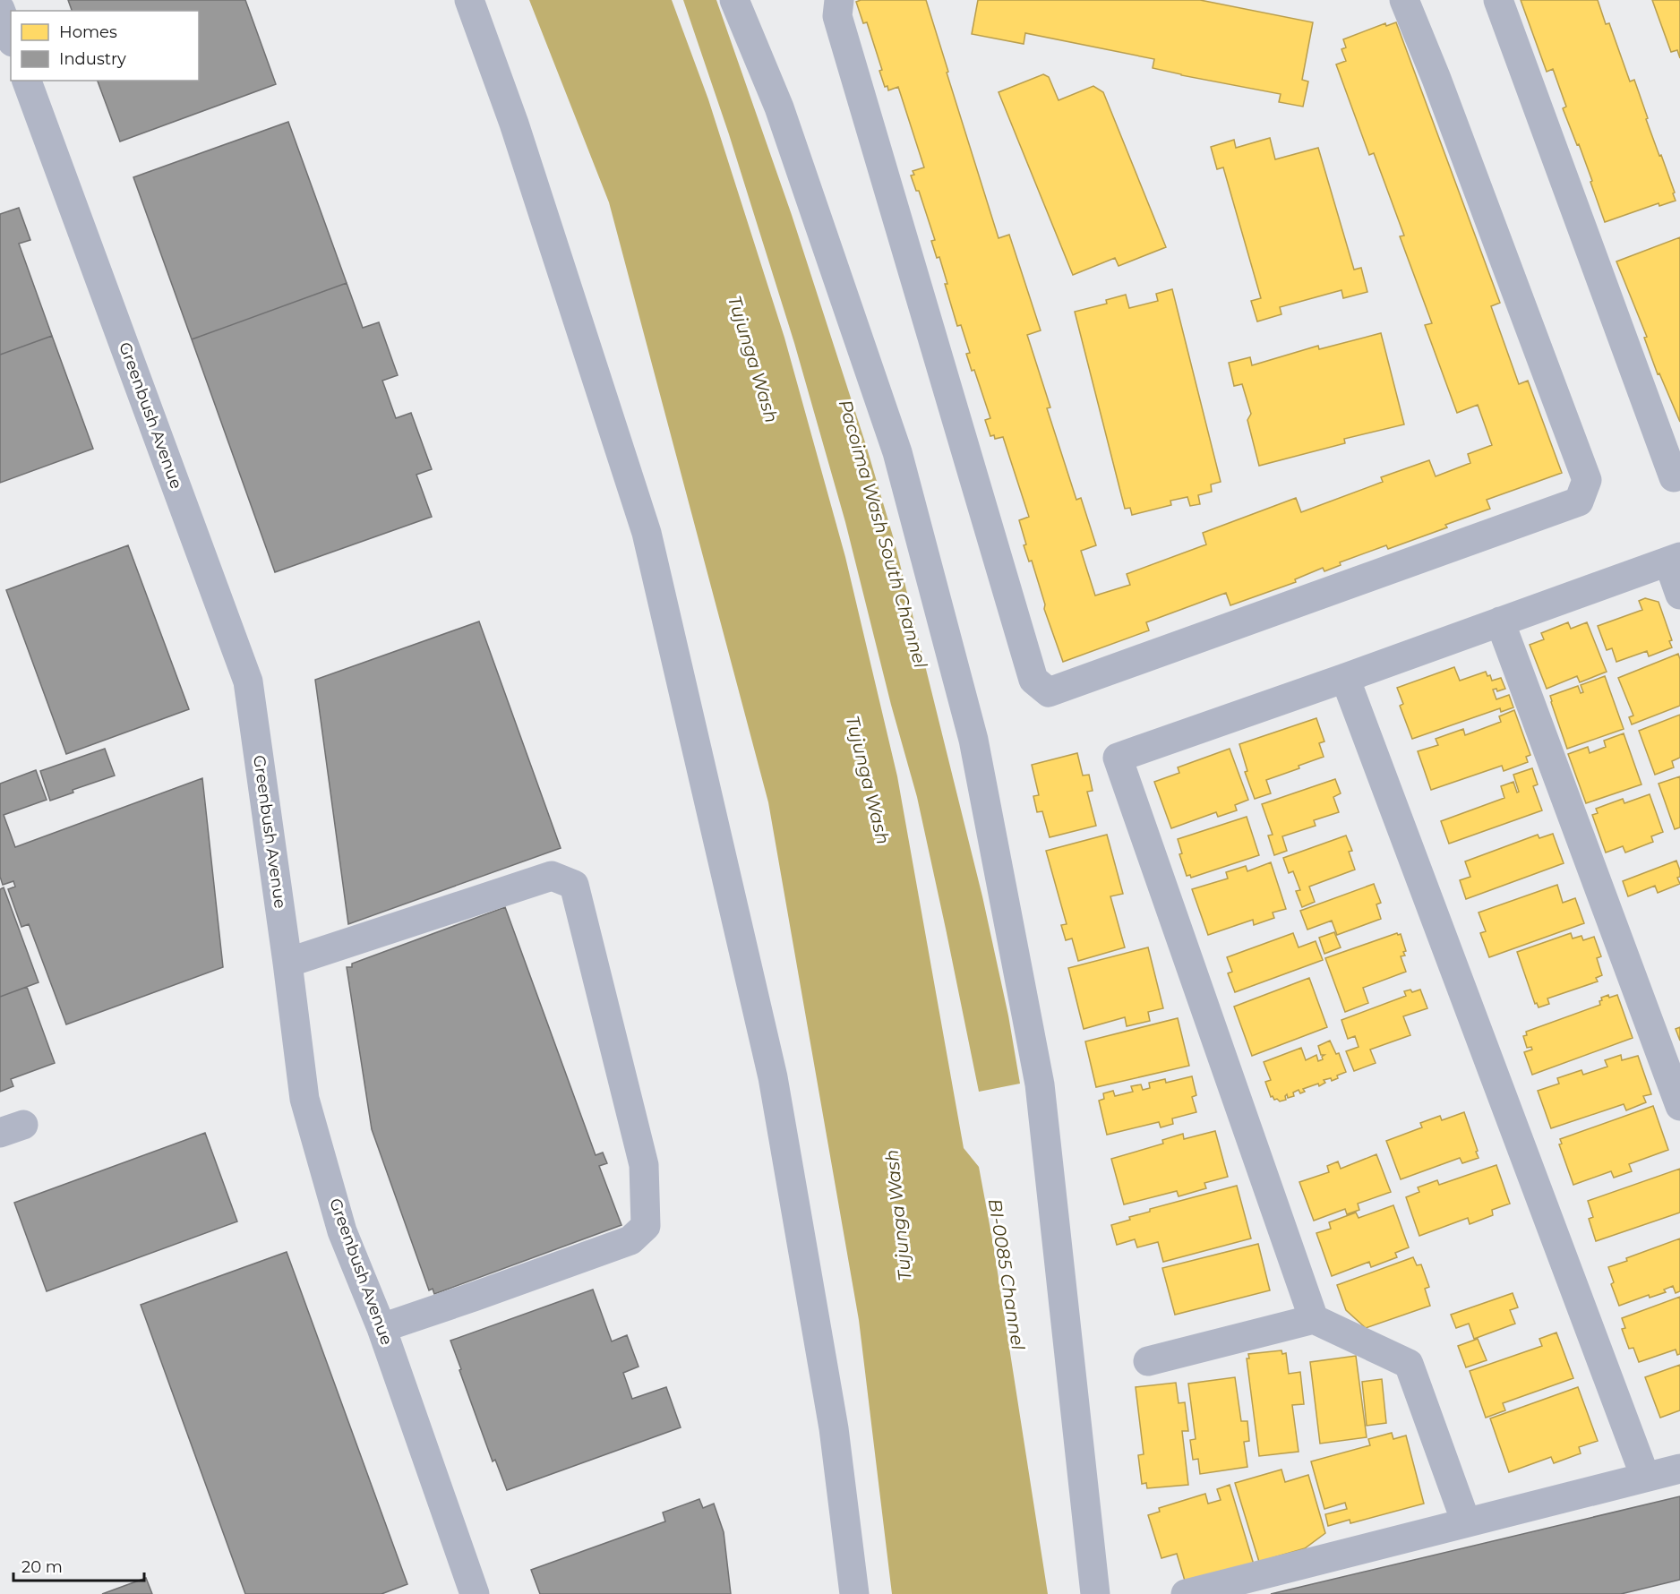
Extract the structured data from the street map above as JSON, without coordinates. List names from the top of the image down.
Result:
{
  "streets": {
    "street": ["Greenbush Avenue"]
  },
  "water": ["Tujunga Wash", "Pacoima Wash South Channel", "BI-0085 Channel"],
  "legend": ["Homes", "Industry"],
  "scale_bar": "20 m"
}
